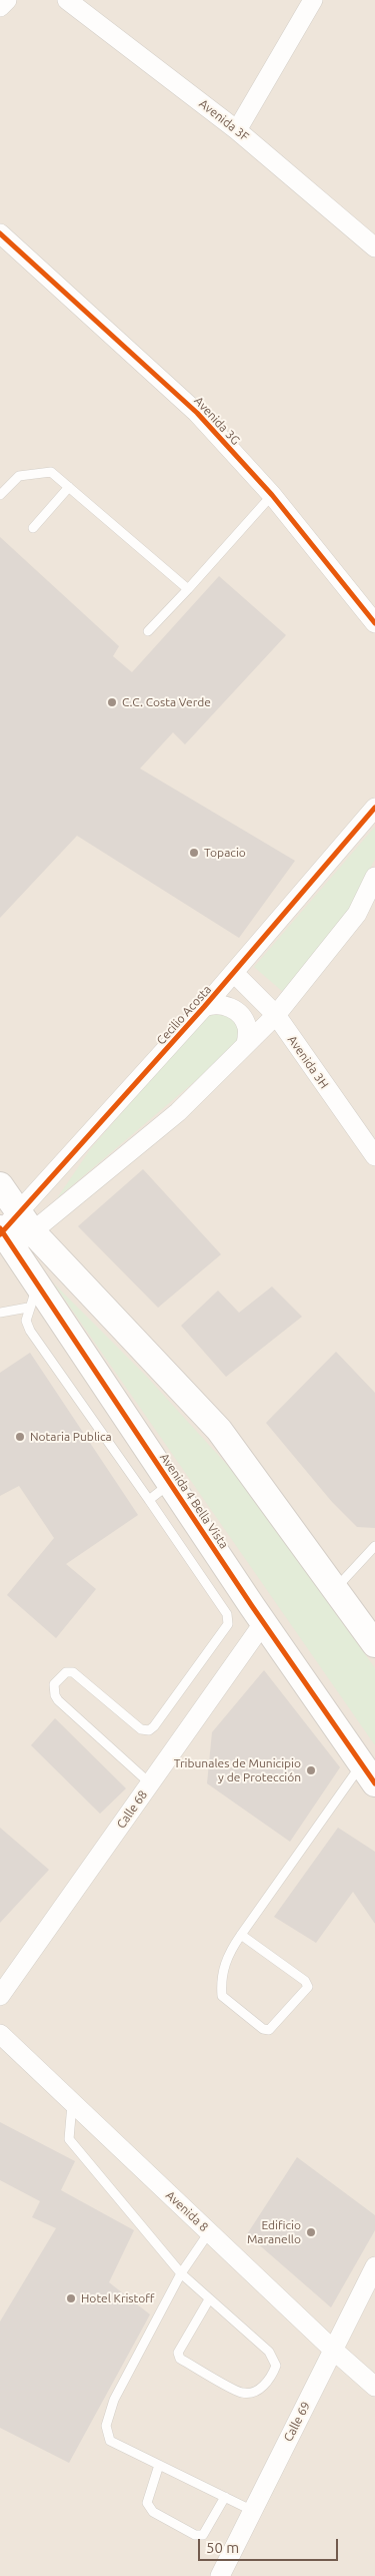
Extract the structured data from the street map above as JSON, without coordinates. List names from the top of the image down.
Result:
{
  "streets": {
    "street": [
      "Avenida 3F",
      "Avenida 3G",
      "Cecilio Acosta",
      "Avenida 3H",
      "Avenida 4 Bella Vista",
      "Calle 68",
      "Avenida 8",
      "Calle 69"
    ]
  },
  "crossings": [
    ["Cecilio Acosta", "Avenida 3H"],
    ["Cecilio Acosta", "Avenida 4 Bella Vista"],
    ["Avenida 4 Bella Vista", "Calle 68"],
    ["Avenida 8", "Calle 69"]
  ],
  "places": [
    "C.C. Costa Verde",
    "Topacio",
    "Notaria Publica",
    "Tribunales de Municipio y de Protección",
    "Edificio Maranello",
    "Hotel Kristoff"
  ],
  "scale_bar": "50 m"
}
